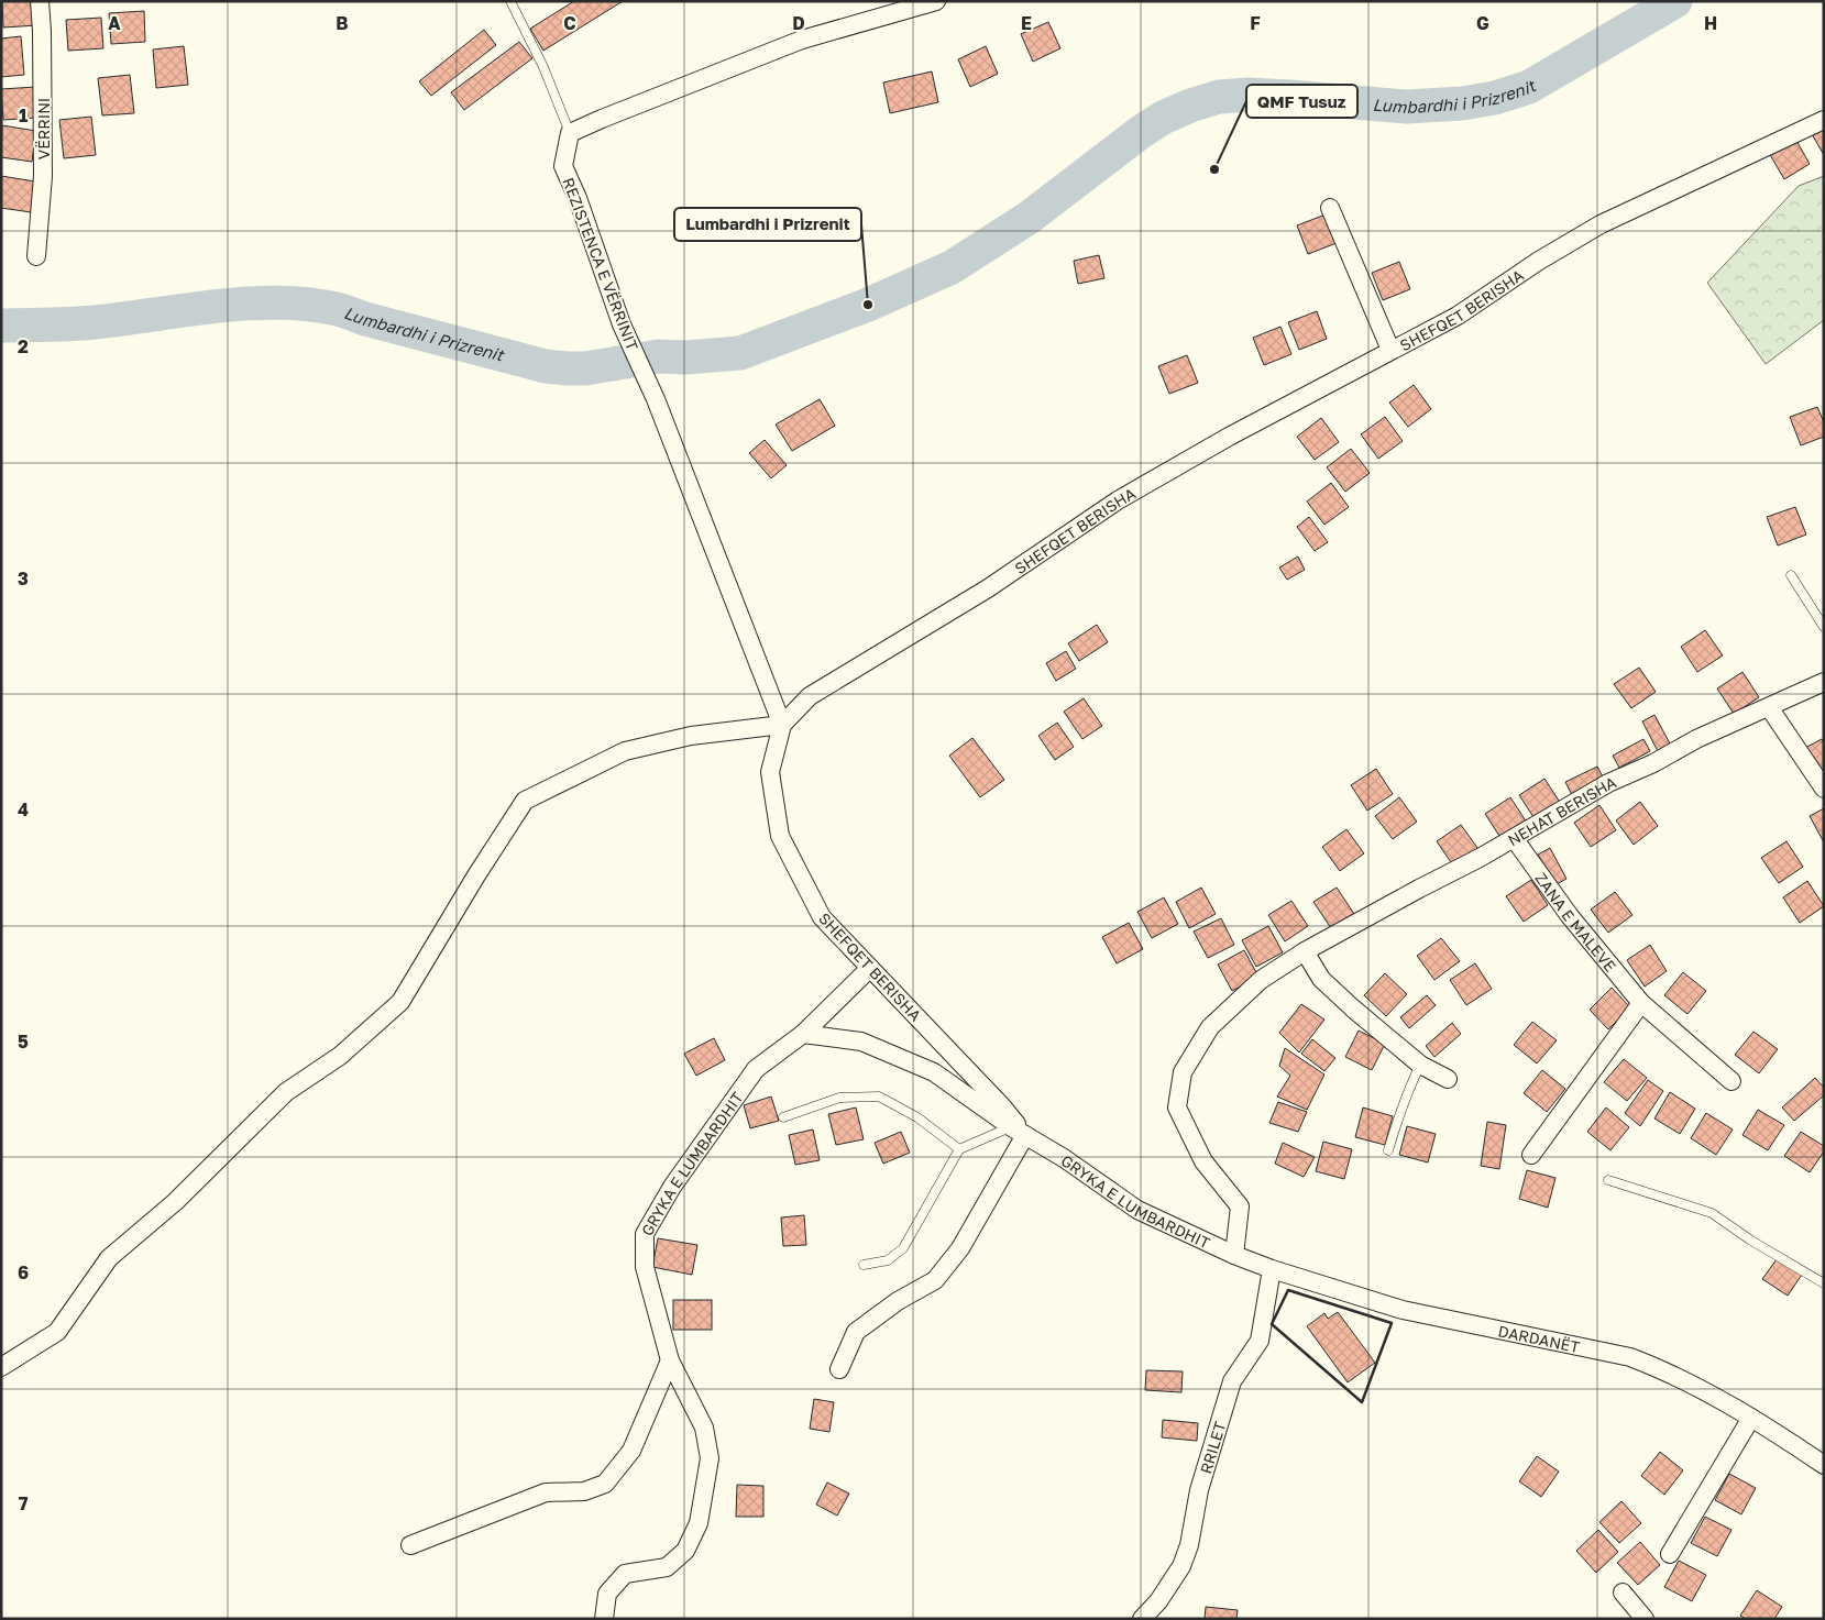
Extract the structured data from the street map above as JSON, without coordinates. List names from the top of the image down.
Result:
{
  "streets": {
    "street": [
      "VËRRINI",
      "REZISTENCA E VËRRINIT",
      "SHEFQET BERISHA",
      "NEHAT BERISHA",
      "ZANA E MALEVE",
      "GRYKA E LUMBARDHIT",
      "DARDANËT",
      "RRILET"
    ]
  },
  "crossings": [
    ["REZISTENCA E VËRRINIT", "SHEFQET BERISHA"],
    ["SHEFQET BERISHA", "GRYKA E LUMBARDHIT"],
    ["NEHAT BERISHA", "ZANA E MALEVE"],
    ["NEHAT BERISHA", "GRYKA E LUMBARDHIT"],
    ["NEHAT BERISHA", "DARDANËT"],
    ["GRYKA E LUMBARDHIT", "DARDANËT"],
    ["DARDANËT", "RRILET"]
  ],
  "water": ["Lumbardhi i Prizrenit"],
  "places": ["QMF Tusuz", "Lumbardhi i Prizrenit"],
  "grid": {
    "columns": [
      "A",
      "B",
      "C",
      "D",
      "E",
      "F",
      "G",
      "H"
    ],
    "rows": [
      "1",
      "2",
      "3",
      "4",
      "5",
      "6",
      "7"
    ]
  }
}
